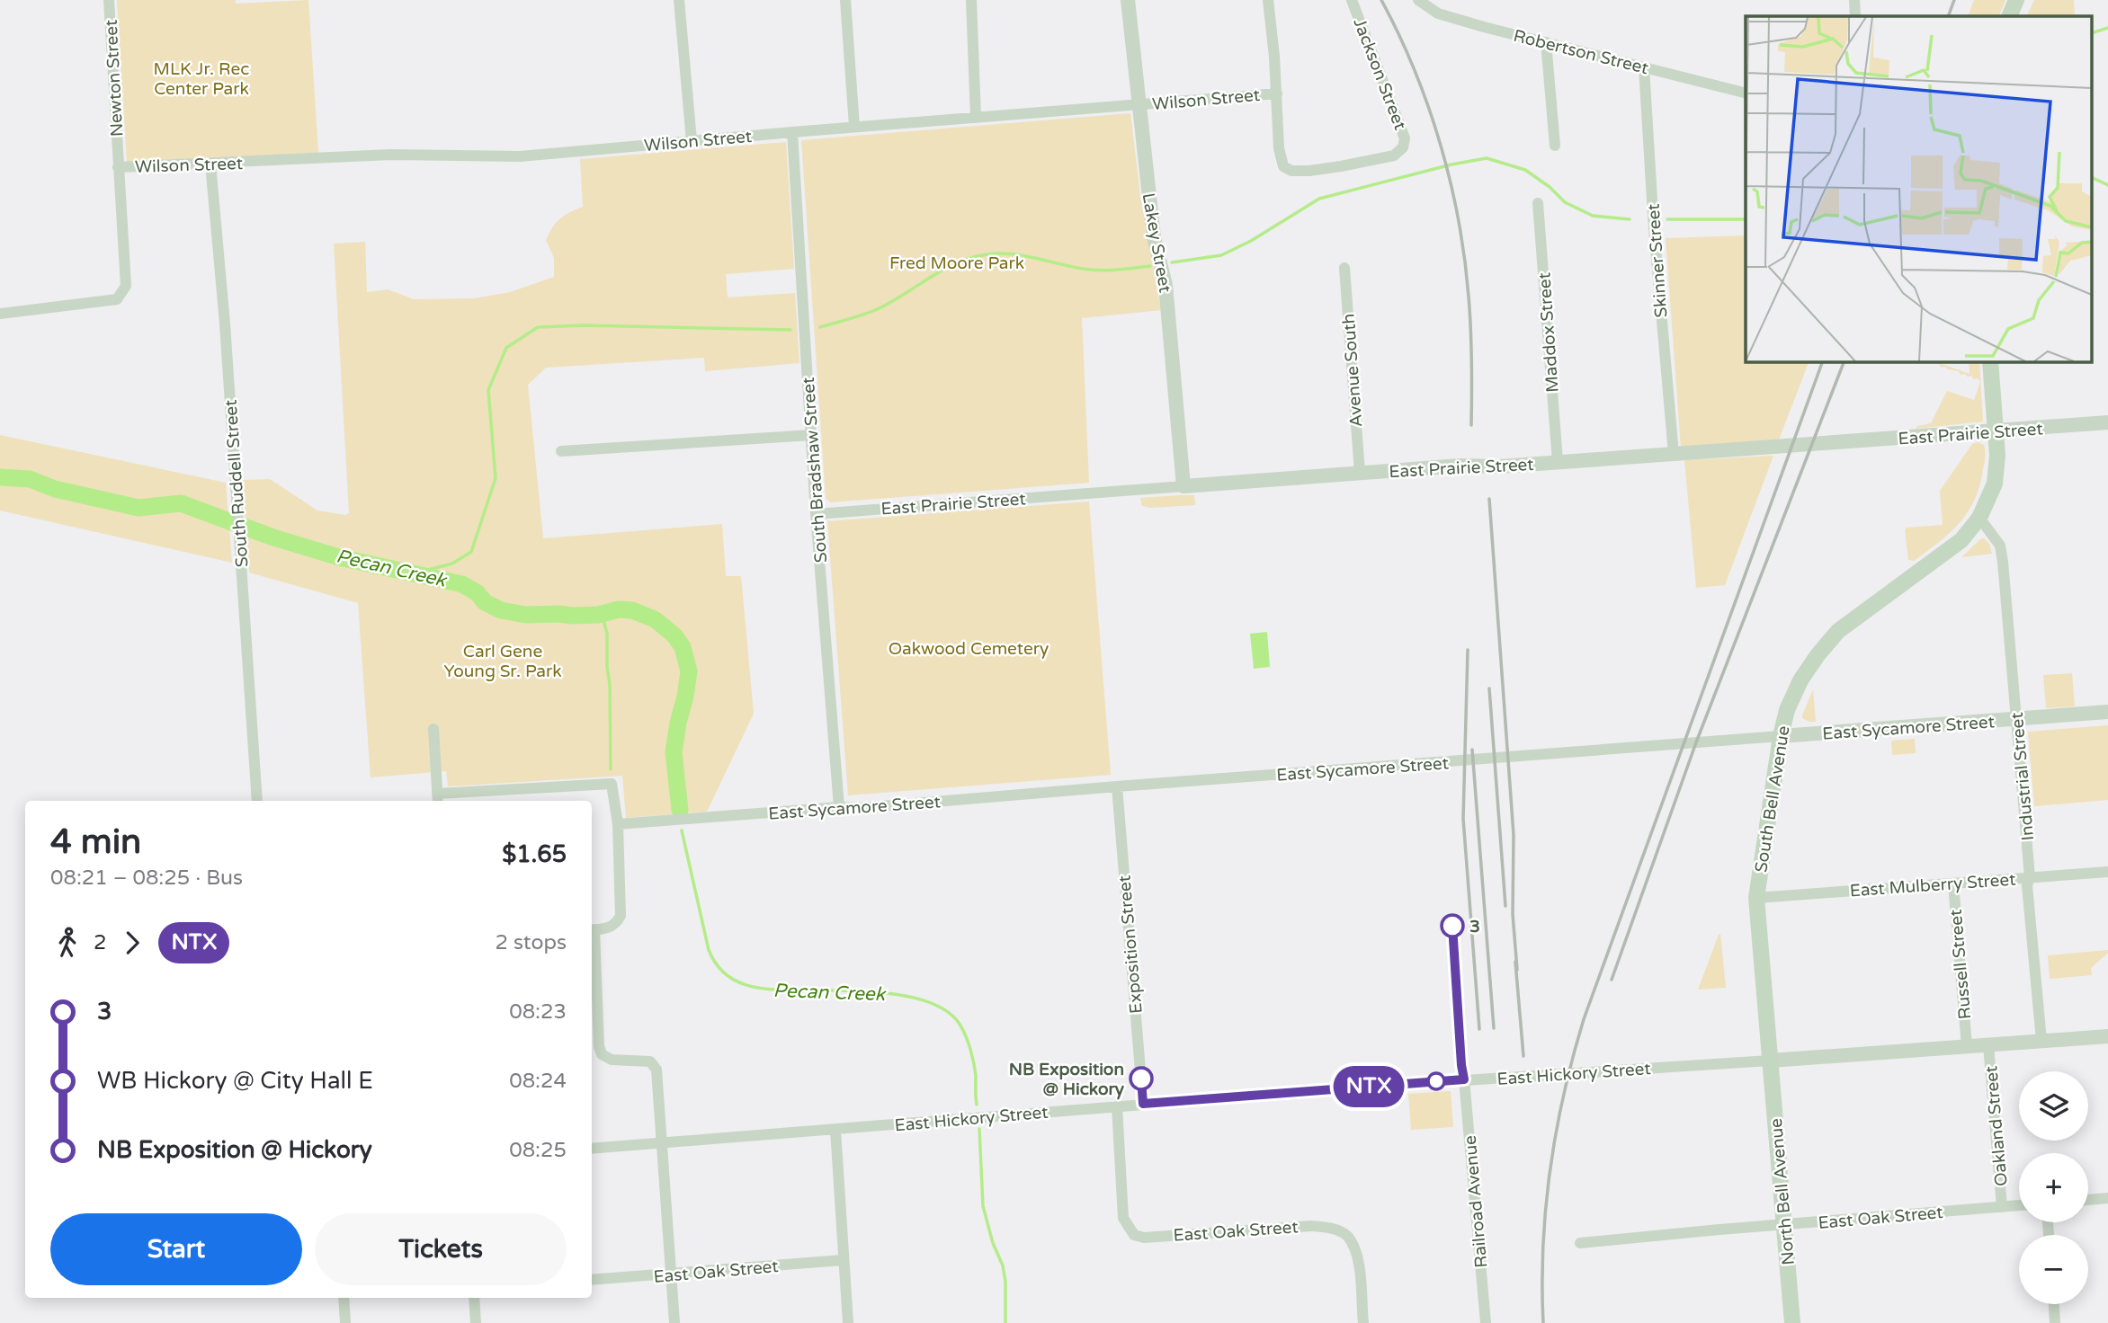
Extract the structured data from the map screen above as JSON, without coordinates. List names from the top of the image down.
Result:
{
  "streets": {
    "main road": ["South Bell Avenue", "North Bell Avenue"],
    "street": [
      "Robertson Street",
      "Jackson Street",
      "Newton Street",
      "Wilson Street",
      "Lakey Street",
      "Skinner Street",
      "Maddox Street",
      "Avenue South",
      "East Prairie Street",
      "South Bradshaw Street",
      "South Ruddell Street",
      "East Sycamore Street",
      "Industrial Street",
      "East Mulberry Street",
      "Exposition Street",
      "Russell Street",
      "East Hickory Street",
      "Oakland Street",
      "Railroad Avenue",
      "East Oak Street"
    ]
  },
  "crossings": [
    ["Robertson Street", "Skinner Street"],
    ["Jackson Street", "Wilson Street"],
    ["Newton Street", "Wilson Street"],
    ["Wilson Street", "Lakey Street"],
    ["Wilson Street", "South Bradshaw Street"],
    ["Wilson Street", "South Ruddell Street"],
    ["Lakey Street", "East Prairie Street"],
    ["Skinner Street", "East Prairie Street"],
    ["Maddox Street", "East Prairie Street"],
    ["Avenue South", "East Prairie Street"],
    ["East Prairie Street", "South Bradshaw Street"],
    ["East Prairie Street", "South Bell Avenue"],
    ["South Bradshaw Street", "East Sycamore Street"],
    ["East Sycamore Street", "Industrial Street"],
    ["East Sycamore Street", "South Bell Avenue"],
    ["East Sycamore Street", "Exposition Street"],
    ["Industrial Street", "South Bell Avenue"],
    ["Industrial Street", "East Mulberry Street"],
    ["Industrial Street", "East Hickory Street"],
    ["South Bell Avenue", "East Mulberry Street"],
    ["South Bell Avenue", "East Hickory Street"],
    ["South Bell Avenue", "North Bell Avenue"],
    ["East Mulberry Street", "Russell Street"],
    ["Exposition Street", "East Hickory Street"],
    ["Russell Street", "East Hickory Street"],
    ["East Hickory Street", "Oakland Street"],
    ["East Hickory Street", "North Bell Avenue"],
    ["East Hickory Street", "Railroad Avenue"],
    ["East Hickory Street", "East Oak Street"],
    ["Oakland Street", "East Oak Street"],
    ["North Bell Avenue", "East Oak Street"]
  ],
  "water": ["Pecan Creek"],
  "parks": [
    "MLK Jr. Rec Center Park",
    "Fred Moore Park",
    "Oakwood Cemetery",
    "Carl Gene Young Sr. Park"
  ],
  "places": ["3", "NB Exposition @ Hickory"],
  "lines": ["bus line NTX"],
  "page": {
    "on_map": "NTX",
    "heading": ["4 min", "08:21 – 08:25 · Bus", "$1.65"],
    "legs": ["2", "NTX", "2 stops"],
    "list": [
      {
        "name": "3",
        "value": "08:23"
      },
      {
        "name": "WB Hickory @ City Hall E",
        "value": "08:24"
      },
      {
        "name": "NB Exposition @ Hickory",
        "value": "08:25"
      }
    ],
    "map_buttons": ["+", "−"],
    "buttons": ["Start", "Tickets"]
  }
}
